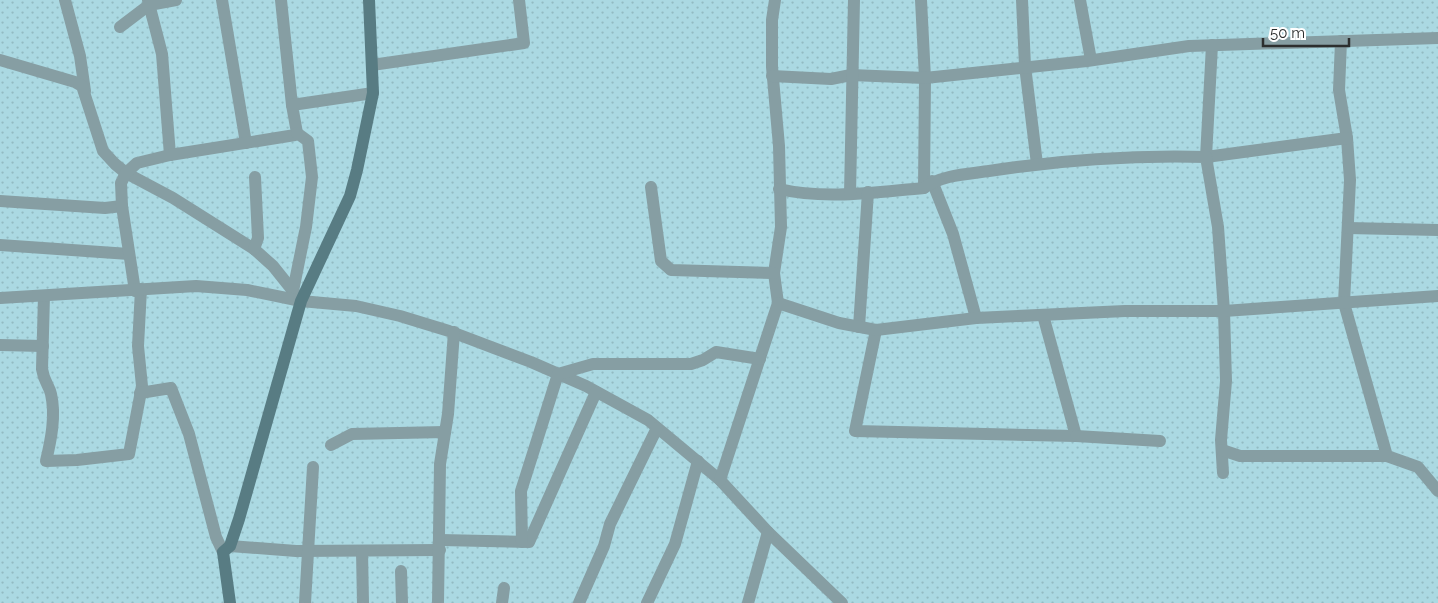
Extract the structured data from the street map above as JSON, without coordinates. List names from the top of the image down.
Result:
{
  "scale_bar": "50 m"
}
